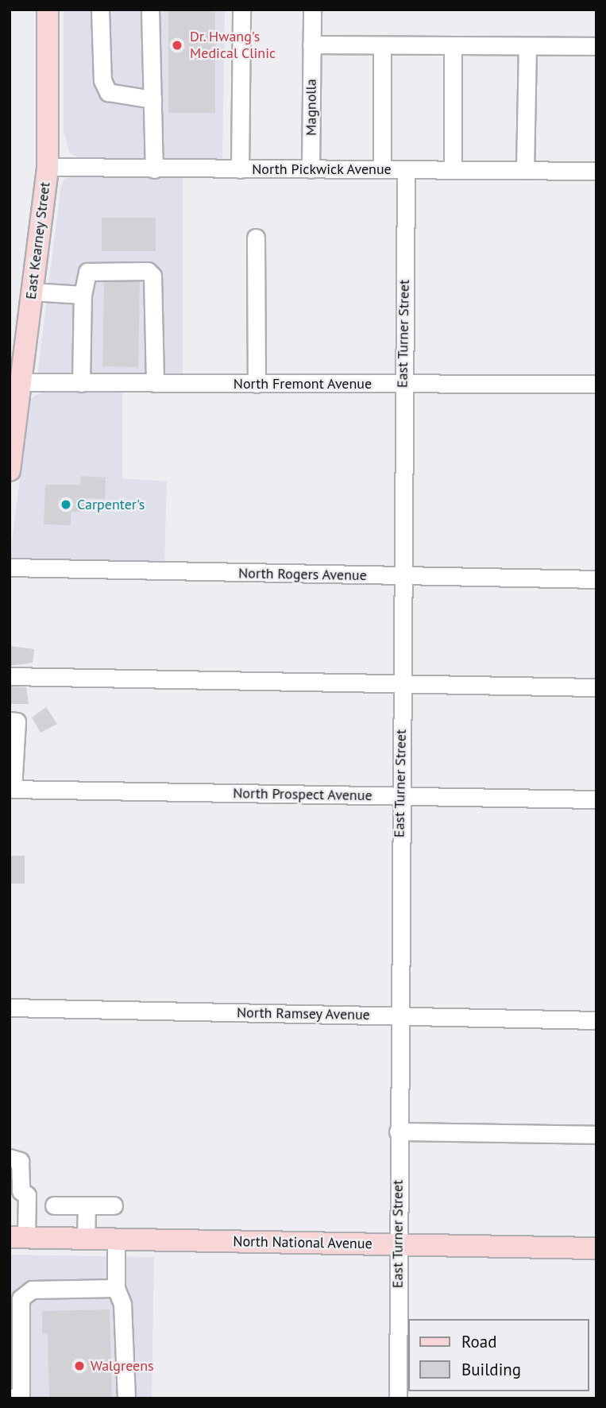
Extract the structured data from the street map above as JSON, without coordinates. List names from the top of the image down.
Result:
{
  "streets": {
    "main road": ["East Kearney Street", "North National Avenue"],
    "street": [
      "Magnolla",
      "North Pickwick Avenue",
      "East Turner Street",
      "North Fremont Avenue",
      "North Rogers Avenue",
      "North Prospect Avenue",
      "North Ramsey Avenue"
    ]
  },
  "crossings": [
    ["Magnolla", "North Pickwick Avenue"],
    ["North Pickwick Avenue", "East Kearney Street"],
    ["North Pickwick Avenue", "East Turner Street"],
    ["East Kearney Street", "North Fremont Avenue"],
    ["East Turner Street", "North Fremont Avenue"],
    ["East Turner Street", "North Rogers Avenue"],
    ["East Turner Street", "North Prospect Avenue"],
    ["East Turner Street", "North Ramsey Avenue"],
    ["East Turner Street", "North National Avenue"]
  ],
  "places": ["Dr. Hwang's Medical Clinic", "Carpenter's", "Walgreens"],
  "legend": ["Road", "Building"]
}
